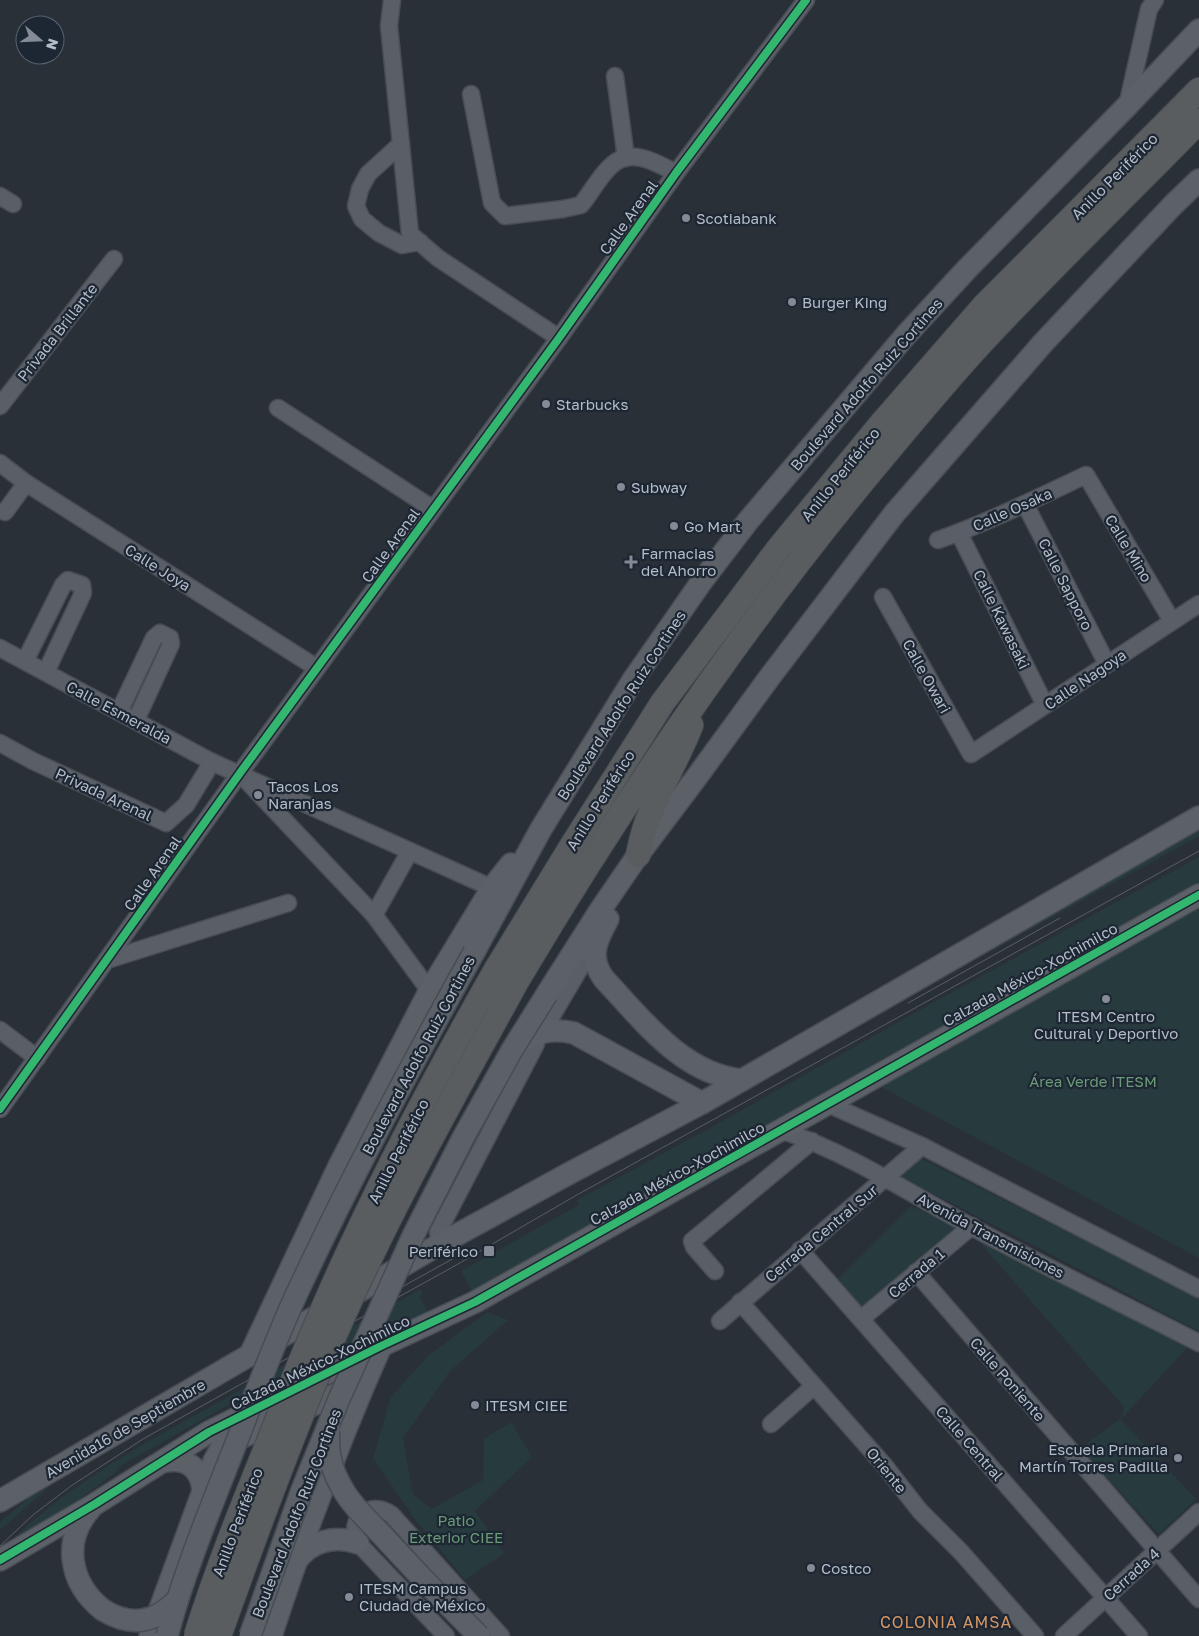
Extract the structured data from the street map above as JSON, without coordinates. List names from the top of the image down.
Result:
{
  "streets": {
    "highway": ["Anillo Periférico"],
    "main road": ["Boulevard Adolfo Ruiz Cortines", "Calzada México-Xochimilco", "Avenida16 de Septiembre"],
    "street": [
      "Calle Arenal",
      "Privada Brillante",
      "Calle Osaka",
      "Calle Mino",
      "Calle Joya",
      "Calle Sapporo",
      "Calle Kawasaki",
      "Calle Owari",
      "Calle Nagoya",
      "Calle Esmeralda",
      "Privada Arenal",
      "Cerrada Central Sur",
      "Avenida Transmisiones",
      "Cerrada 1",
      "Calle Poniente",
      "Calle Central",
      "Oriente",
      "Cerrada 4"
    ]
  },
  "crossings": [
    ["Calle Arenal", "Calle Joya"],
    ["Calle Arenal", "Calle Esmeralda"],
    ["Boulevard Adolfo Ruiz Cortines", "Calle Esmeralda"],
    ["Boulevard Adolfo Ruiz Cortines", "Calzada México-Xochimilco"],
    ["Calle Osaka", "Calle Mino"],
    ["Calle Osaka", "Calle Sapporo"],
    ["Calle Osaka", "Calle Kawasaki"],
    ["Calle Mino", "Calle Nagoya"],
    ["Calle Sapporo", "Calle Nagoya"],
    ["Calle Kawasaki", "Calle Nagoya"],
    ["Calle Owari", "Calle Nagoya"],
    ["Calle Esmeralda", "Privada Arenal"],
    ["Calzada México-Xochimilco", "Avenida Transmisiones"],
    ["Cerrada Central Sur", "Avenida Transmisiones"],
    ["Cerrada Central Sur", "Calle Central"],
    ["Cerrada Central Sur", "Oriente"],
    ["Avenida Transmisiones", "Cerrada 1"],
    ["Cerrada 1", "Calle Poniente"],
    ["Cerrada 1", "Calle Central"],
    ["Calle Poniente", "Cerrada 4"],
    ["Calle Central", "Cerrada 4"]
  ],
  "districts": ["COLONIA AMSA"],
  "parks": ["Área Verde ITESM", "Patio Exterior CIEE"],
  "places": {
    "other": [
      "Scotiabank",
      "Burger King",
      "Starbucks",
      "Subway",
      "Go Mart",
      "Tacos Los Naranjas",
      "ITESM Centro Cultural y Deportivo",
      "ITESM CIEE",
      "Escuela Primaria Martín Torres Padilla",
      "Costco",
      "ITESM Campus Ciudad de México"
    ],
    "health": ["Farmacias del Ahorro"],
    "transit": ["Periférico"]
  },
  "north": "right"
}
